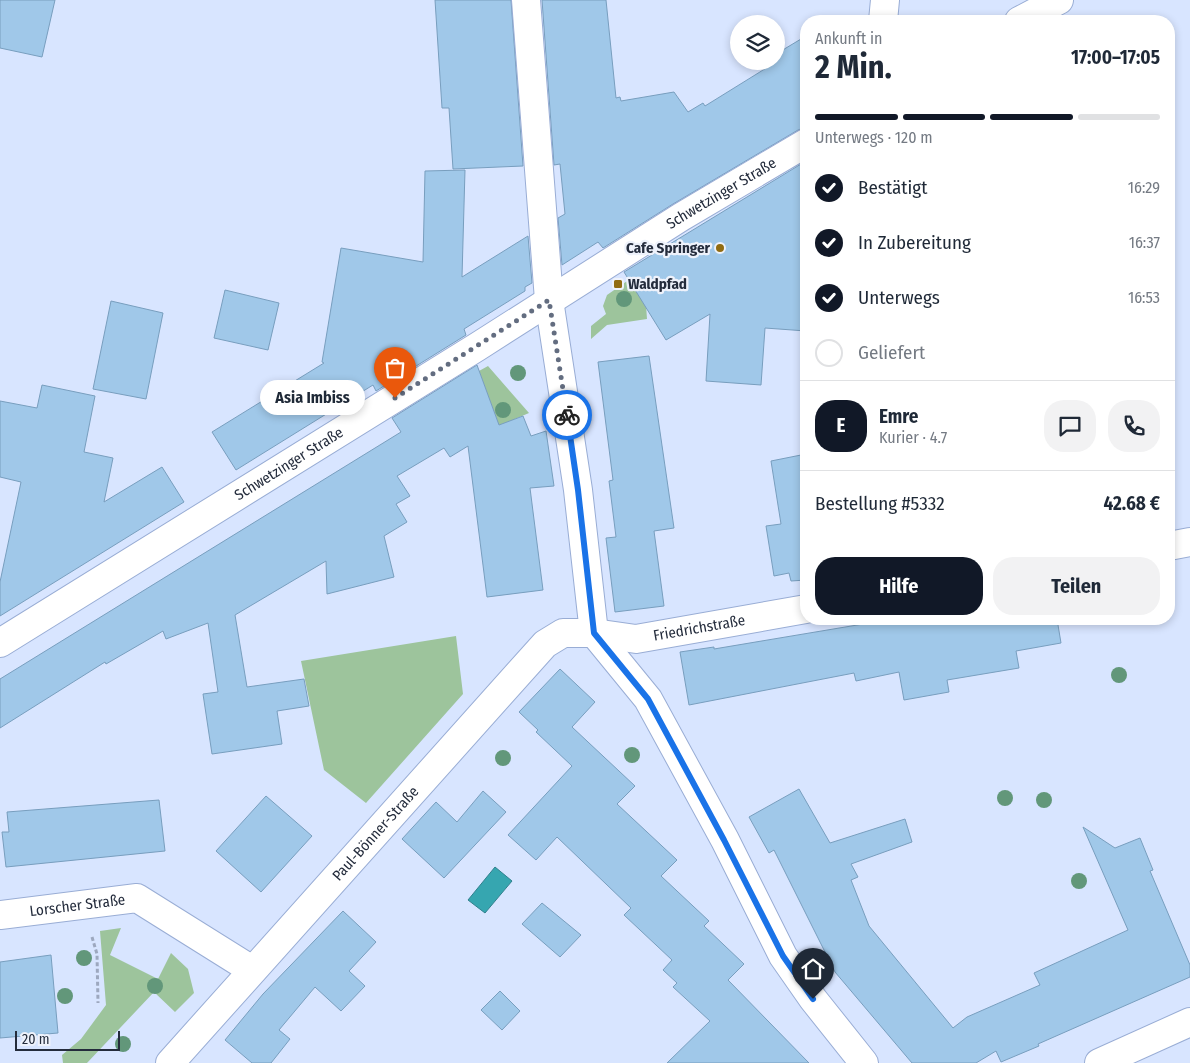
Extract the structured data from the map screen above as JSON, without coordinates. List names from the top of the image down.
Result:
{
  "streets": {
    "street": [
      "Schwetzinger Straße",
      "Friedrichstraße",
      "Paul-Bönner-Straße",
      "Lorscher Straße"
    ]
  },
  "crossings": [
    ["Friedrichstraße", "Paul-Bönner-Straße"],
    ["Paul-Bönner-Straße", "Lorscher Straße"]
  ],
  "places": {
    "other": ["Cafe Springer", "Asia Imbiss"],
    "transit": ["Waldpfad"]
  },
  "scale_bar": "20 m",
  "page": {
    "heading": ["2 Min.", "Ankunft in", "17:00–17:05"],
    "panel": [
      "Emre",
      "Kurier · 4.7",
      "Bestellung #5332",
      "42.68 €"
    ],
    "bar": "Unterwegs · 120 m",
    "list": [
      ["Bestätigt", "16:29"],
      ["In Zubereitung", "16:37"],
      ["Unterwegs", "16:53"],
      "Geliefert"
    ],
    "bubble": "Asia Imbiss",
    "round": "E",
    "buttons": ["Hilfe", "Teilen"],
    "scale": "20 m"
  }
}
